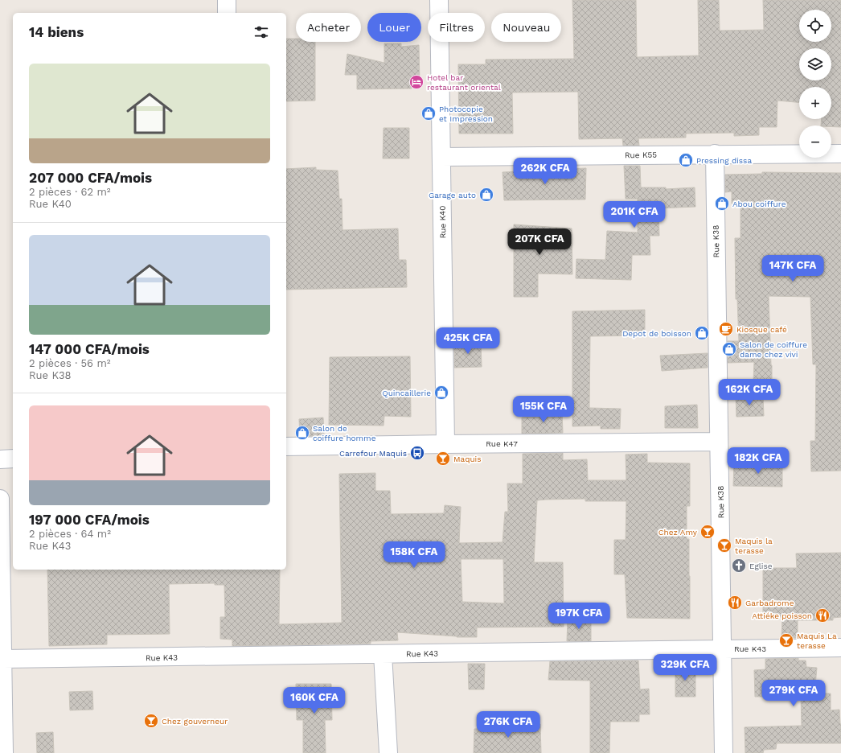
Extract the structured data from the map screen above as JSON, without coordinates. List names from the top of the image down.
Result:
{
  "streets": {
    "street": [
      "Rue K55",
      "Rue K40",
      "Rue K38",
      "Rue K47",
      "Rue K43"
    ]
  },
  "crossings": [
    ["Rue K55", "Rue K40"],
    ["Rue K55", "Rue K38"],
    ["Rue K40", "Rue K47"],
    ["Rue K38", "Rue K47"],
    ["Rue K38", "Rue K43"]
  ],
  "places": {
    "hotel": ["Hotel bar restaurant oriental"],
    "shop": [
      "Photocopie et Impression",
      "Pressing dissa",
      "Garage auto",
      "Abou coiffure",
      "Depot de boisson",
      "Salon de coiffure dame chez vivi",
      "Quincaillerie",
      "Salon de coiffure homme"
    ],
    "cafe": ["Kiosque café"],
    "bus stop": ["Carrefour Maquis"],
    "bar": [
      "Maquis",
      "Chez Amy",
      "Maquis la terasse",
      "Maquis La terasse",
      "Chez gouverneur"
    ],
    "church": ["Eglise"],
    "restaurant": ["Garbadrome", "Attiéke poisson"]
  },
  "page": {
    "map_buttons": ["+", "−"],
    "chip": [
      "Acheter",
      "Louer",
      "Filtres",
      "Nouveau"
    ],
    "heading": "14 biens",
    "list": [
      {
        "name": "207 000 CFA/mois",
        "note": "2 pièces · 62 m² · Rue K40"
      },
      {
        "name": "147 000 CFA/mois",
        "note": "2 pièces · 56 m² · Rue K38"
      },
      {
        "name": "197 000 CFA/mois",
        "note": "2 pièces · 64 m² · Rue K43"
      }
    ],
    "price": [
      "262K CFA",
      "201K CFA",
      "207K CFA",
      "147K CFA",
      "425K CFA",
      "162K CFA",
      "155K CFA",
      "182K CFA",
      "158K CFA",
      "197K CFA",
      "329K CFA",
      "279K CFA",
      "160K CFA",
      "276K CFA"
    ]
  }
}
